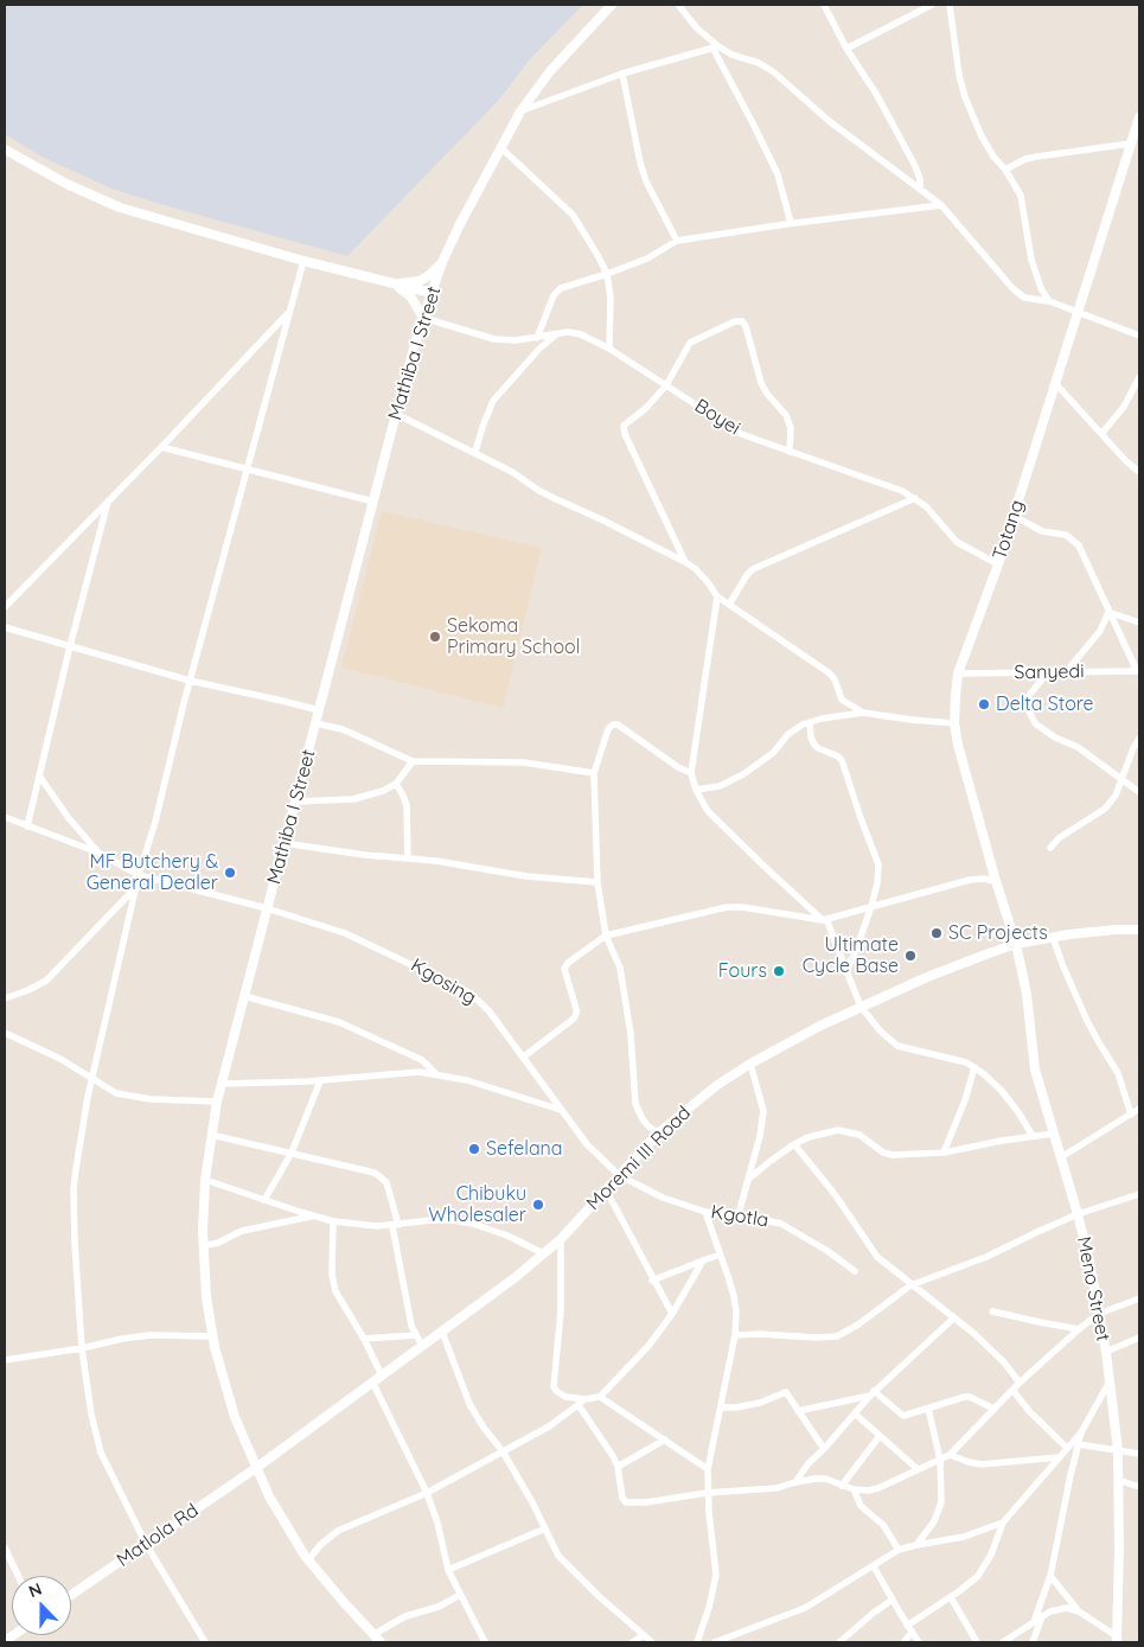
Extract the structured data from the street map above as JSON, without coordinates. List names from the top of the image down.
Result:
{
  "streets": {
    "street": [
      "Mathiba I Street",
      "Boyei",
      "Totang",
      "Sanyedi",
      "Kgosing",
      "Moremi III Road",
      "Kgotla",
      "Meno Street",
      "Matlola Rd"
    ]
  },
  "crossings": [
    ["Mathiba I Street", "Boyei"],
    ["Mathiba I Street", "Kgosing"],
    ["Mathiba I Street", "Moremi III Road"],
    ["Mathiba I Street", "Matlola Rd"],
    ["Boyei", "Totang"],
    ["Totang", "Sanyedi"],
    ["Totang", "Moremi III Road"],
    ["Totang", "Meno Street"],
    ["Kgosing", "Moremi III Road"],
    ["Kgosing", "Kgotla"],
    ["Moremi III Road", "Kgotla"],
    ["Moremi III Road", "Meno Street"],
    ["Moremi III Road", "Matlola Rd"]
  ],
  "places": [
    "Sekoma Primary School",
    "Delta Store",
    "MF Butchery & General Dealer",
    "SC Projects",
    "Ultimate Cycle Base",
    "Fours",
    "Sefelana",
    "Chibuku Wholesaler"
  ],
  "north": "top"
}
